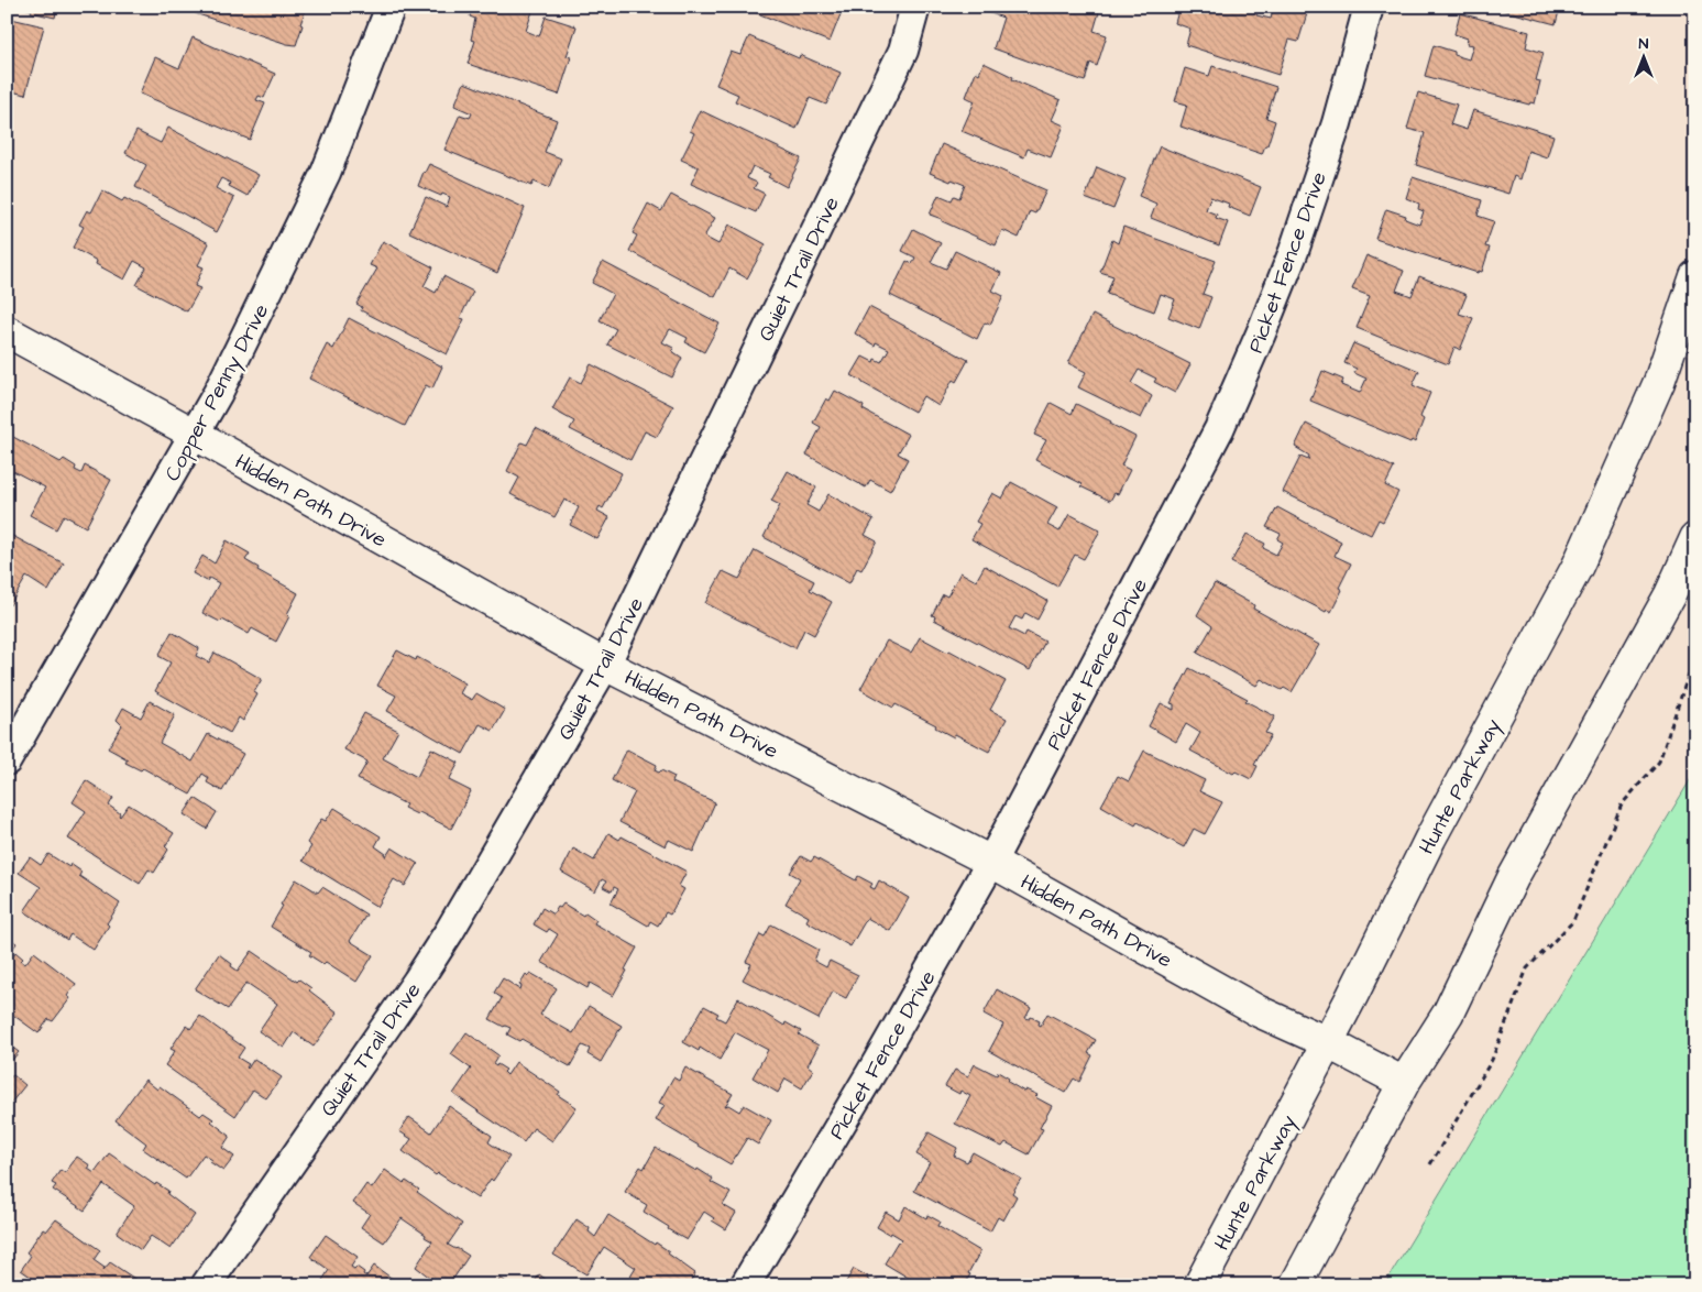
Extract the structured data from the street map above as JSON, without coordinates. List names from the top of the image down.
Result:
{
  "streets": {
    "main road": ["Hidden Path Drive", "Hunte Parkway"],
    "street": ["Picket Fence Drive", "Quiet Trail Drive", "Copper Penny Drive"]
  },
  "crossings": [
    ["Picket Fence Drive", "Hidden Path Drive"],
    ["Quiet Trail Drive", "Hidden Path Drive"],
    ["Copper Penny Drive", "Hidden Path Drive"],
    ["Hidden Path Drive", "Hunte Parkway"]
  ],
  "north": "top"
}
